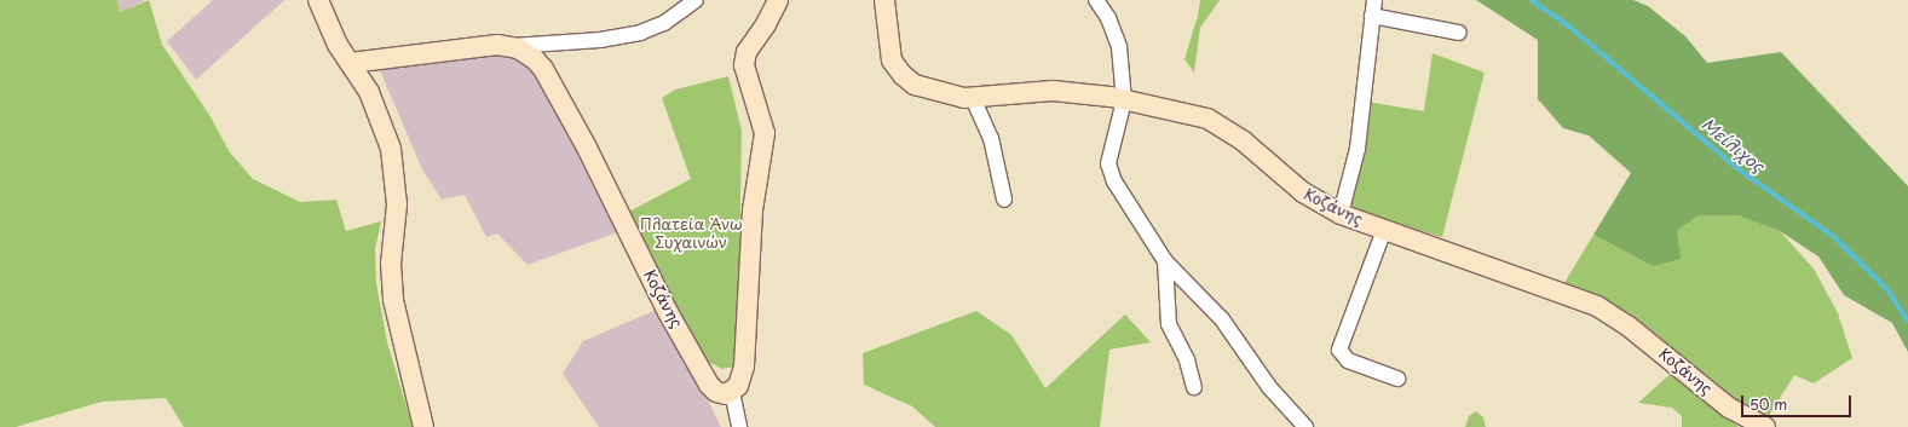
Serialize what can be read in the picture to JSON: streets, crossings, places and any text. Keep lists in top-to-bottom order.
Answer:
{
  "streets": {
    "street": ["Κοζάνης"]
  },
  "water": ["Μείλιχος"],
  "parks": ["Πλατεία Άνω Συχαινών"],
  "scale_bar": "50 m"
}
